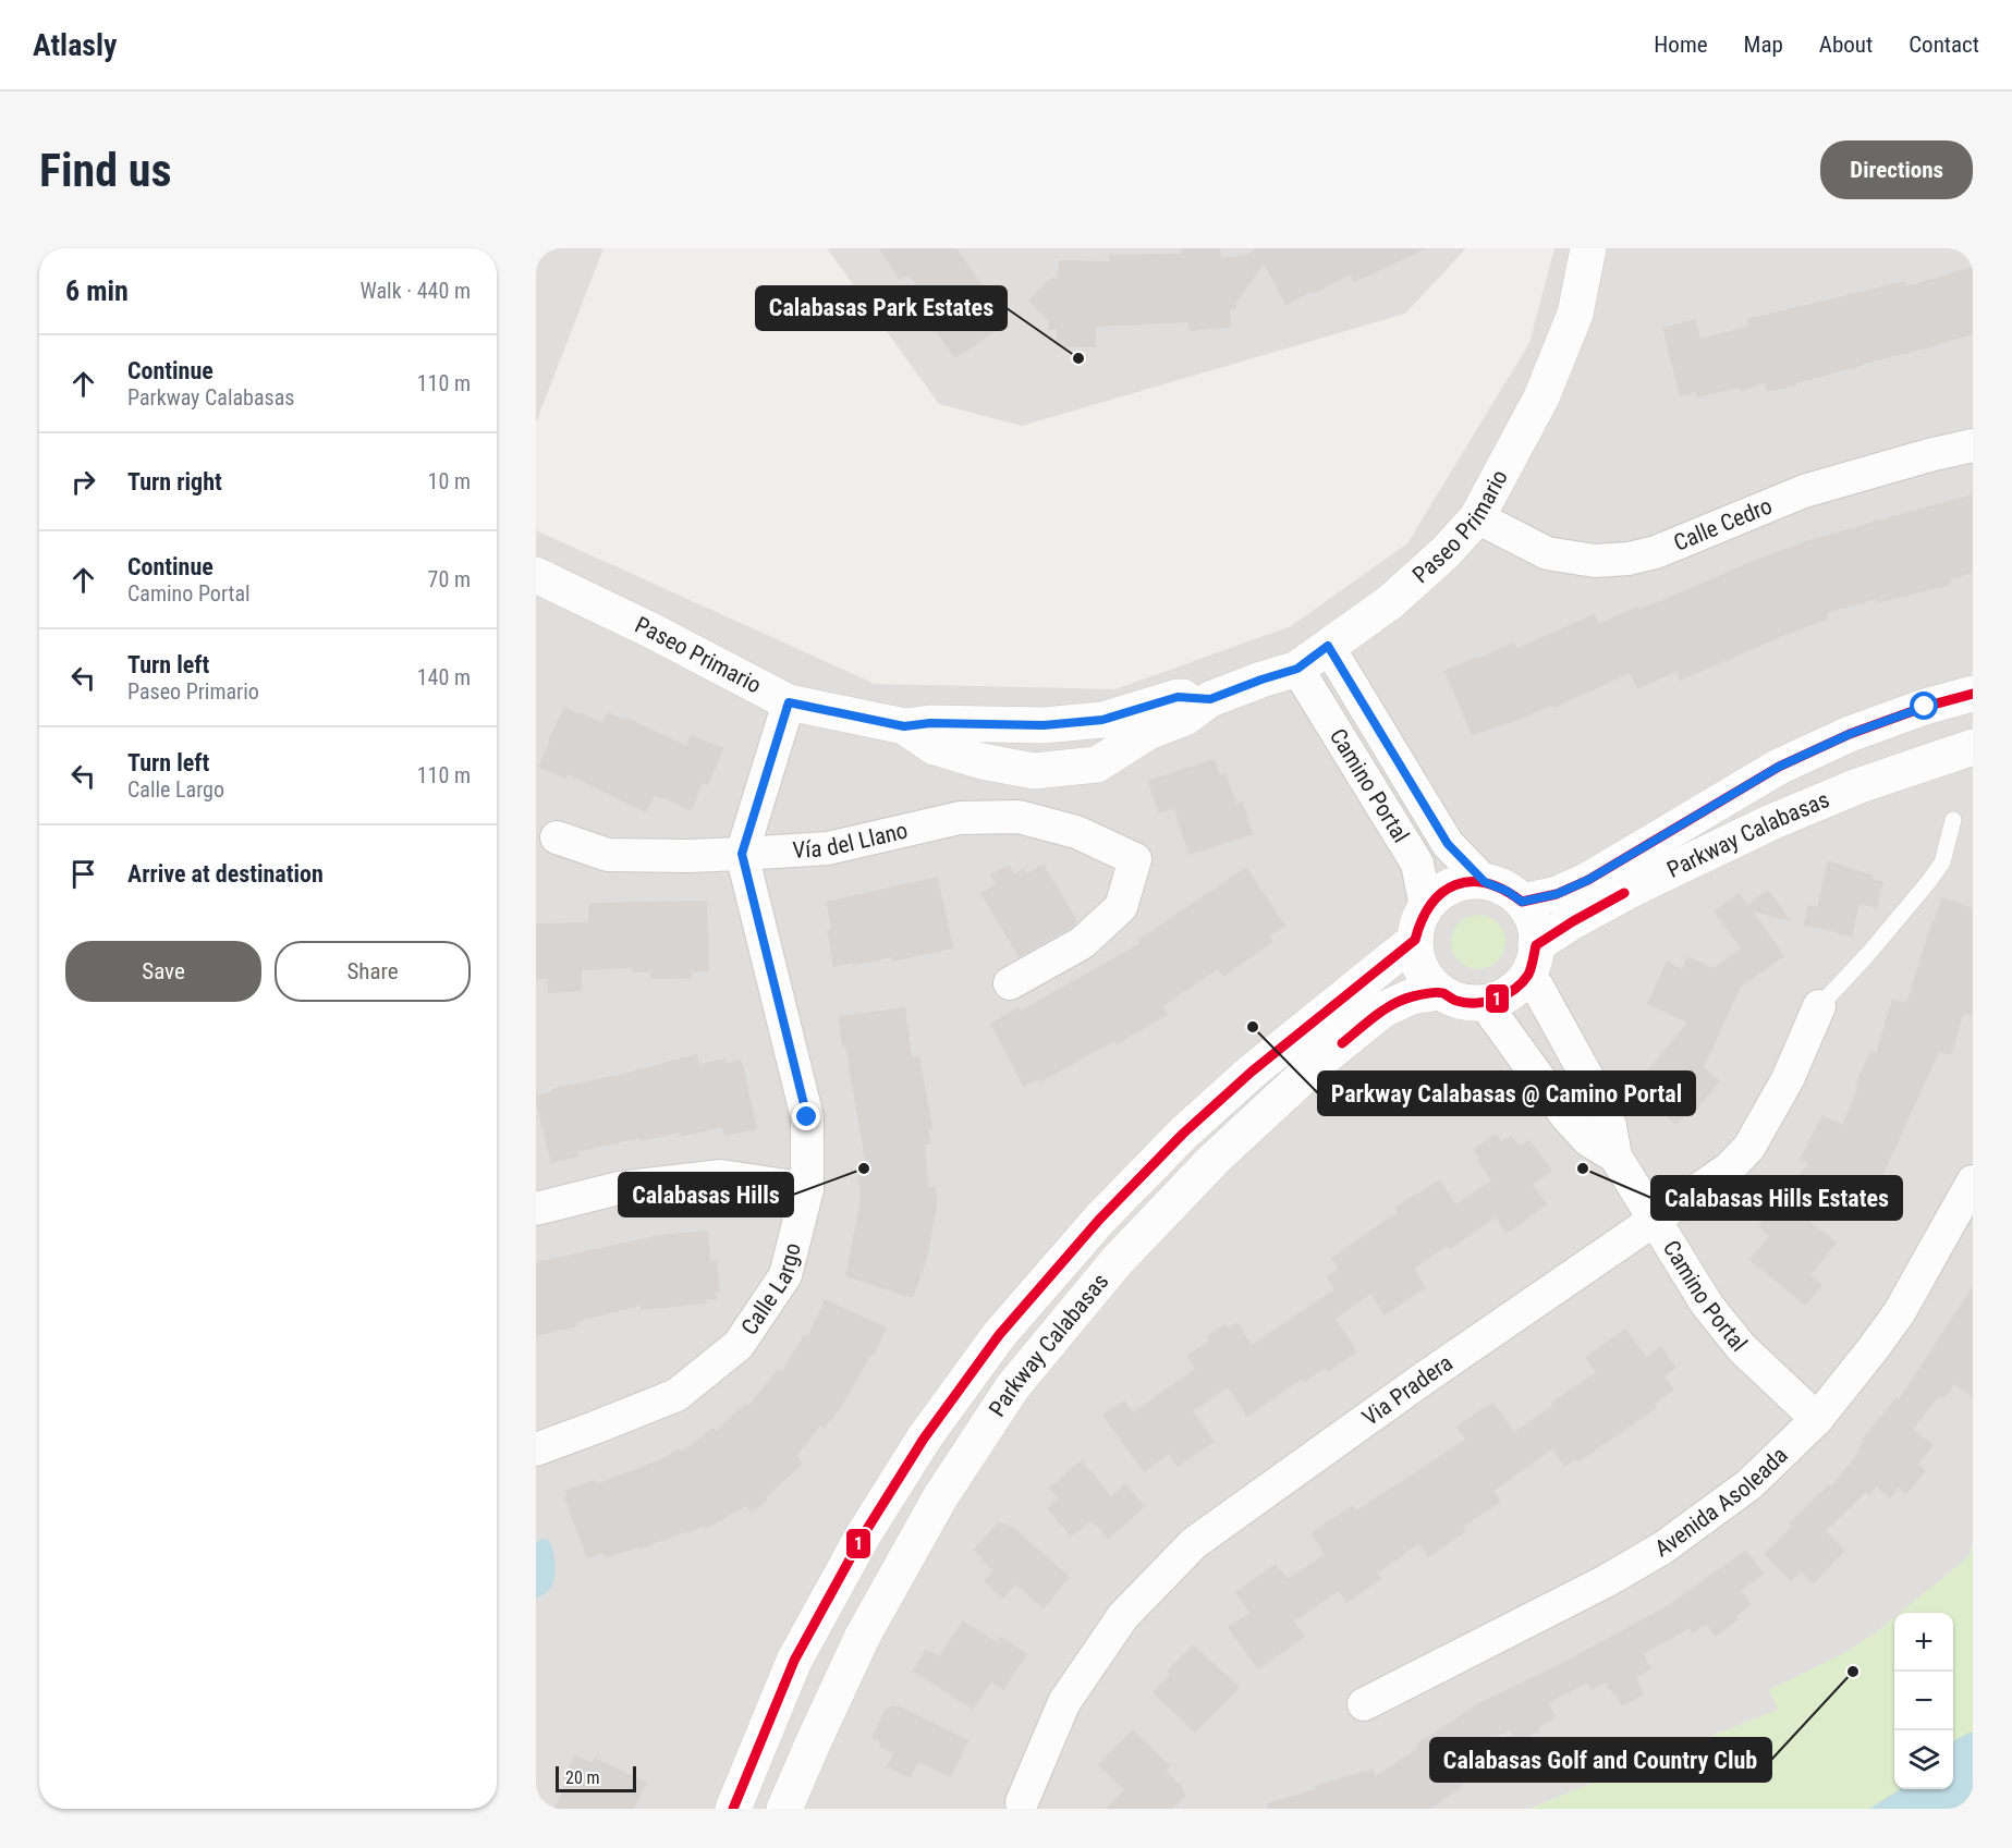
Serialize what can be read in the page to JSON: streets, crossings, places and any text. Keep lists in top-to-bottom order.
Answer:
{
  "streets": {
    "street": [
      "Paseo Primario",
      "Calle Cedro",
      "Camino Portal",
      "Parkway Calabasas",
      "Vía del Llano",
      "Calle Largo",
      "Via Pradera",
      "Avenida Asoleada"
    ]
  },
  "crossings": [
    ["Paseo Primario", "Calle Cedro"],
    ["Paseo Primario", "Camino Portal"],
    ["Camino Portal", "Parkway Calabasas"],
    ["Camino Portal", "Via Pradera"],
    ["Camino Portal", "Avenida Asoleada"],
    ["Vía del Llano", "Calle Largo"]
  ],
  "places": [
    "Calabasas Park Estates",
    "Parkway Calabasas @ Camino Portal",
    "Calabasas Hills",
    "Calabasas Hills Estates",
    "Calabasas Golf and Country Club"
  ],
  "lines": ["transit line 1"],
  "scale_bar": "20 m",
  "page": {
    "header": "Atlasly",
    "nav": [
      "Home",
      "Map",
      "About",
      "Contact"
    ],
    "buttons": [
      "Directions",
      ["Save", "Share"]
    ],
    "title": "Find us",
    "heading": ["6 min", "Walk · 440 m"],
    "list": [
      ["Continue", "Parkway Calabasas", "110 m"],
      ["Turn right", "10 m"],
      ["Continue", "Camino Portal", "70 m"],
      ["Turn left", "Paseo Primario", "140 m"],
      ["Turn left", "Calle Largo", "110 m"],
      "Arrive at destination"
    ],
    "map_buttons": ["+", "−"],
    "scale": "20 m"
  }
}
